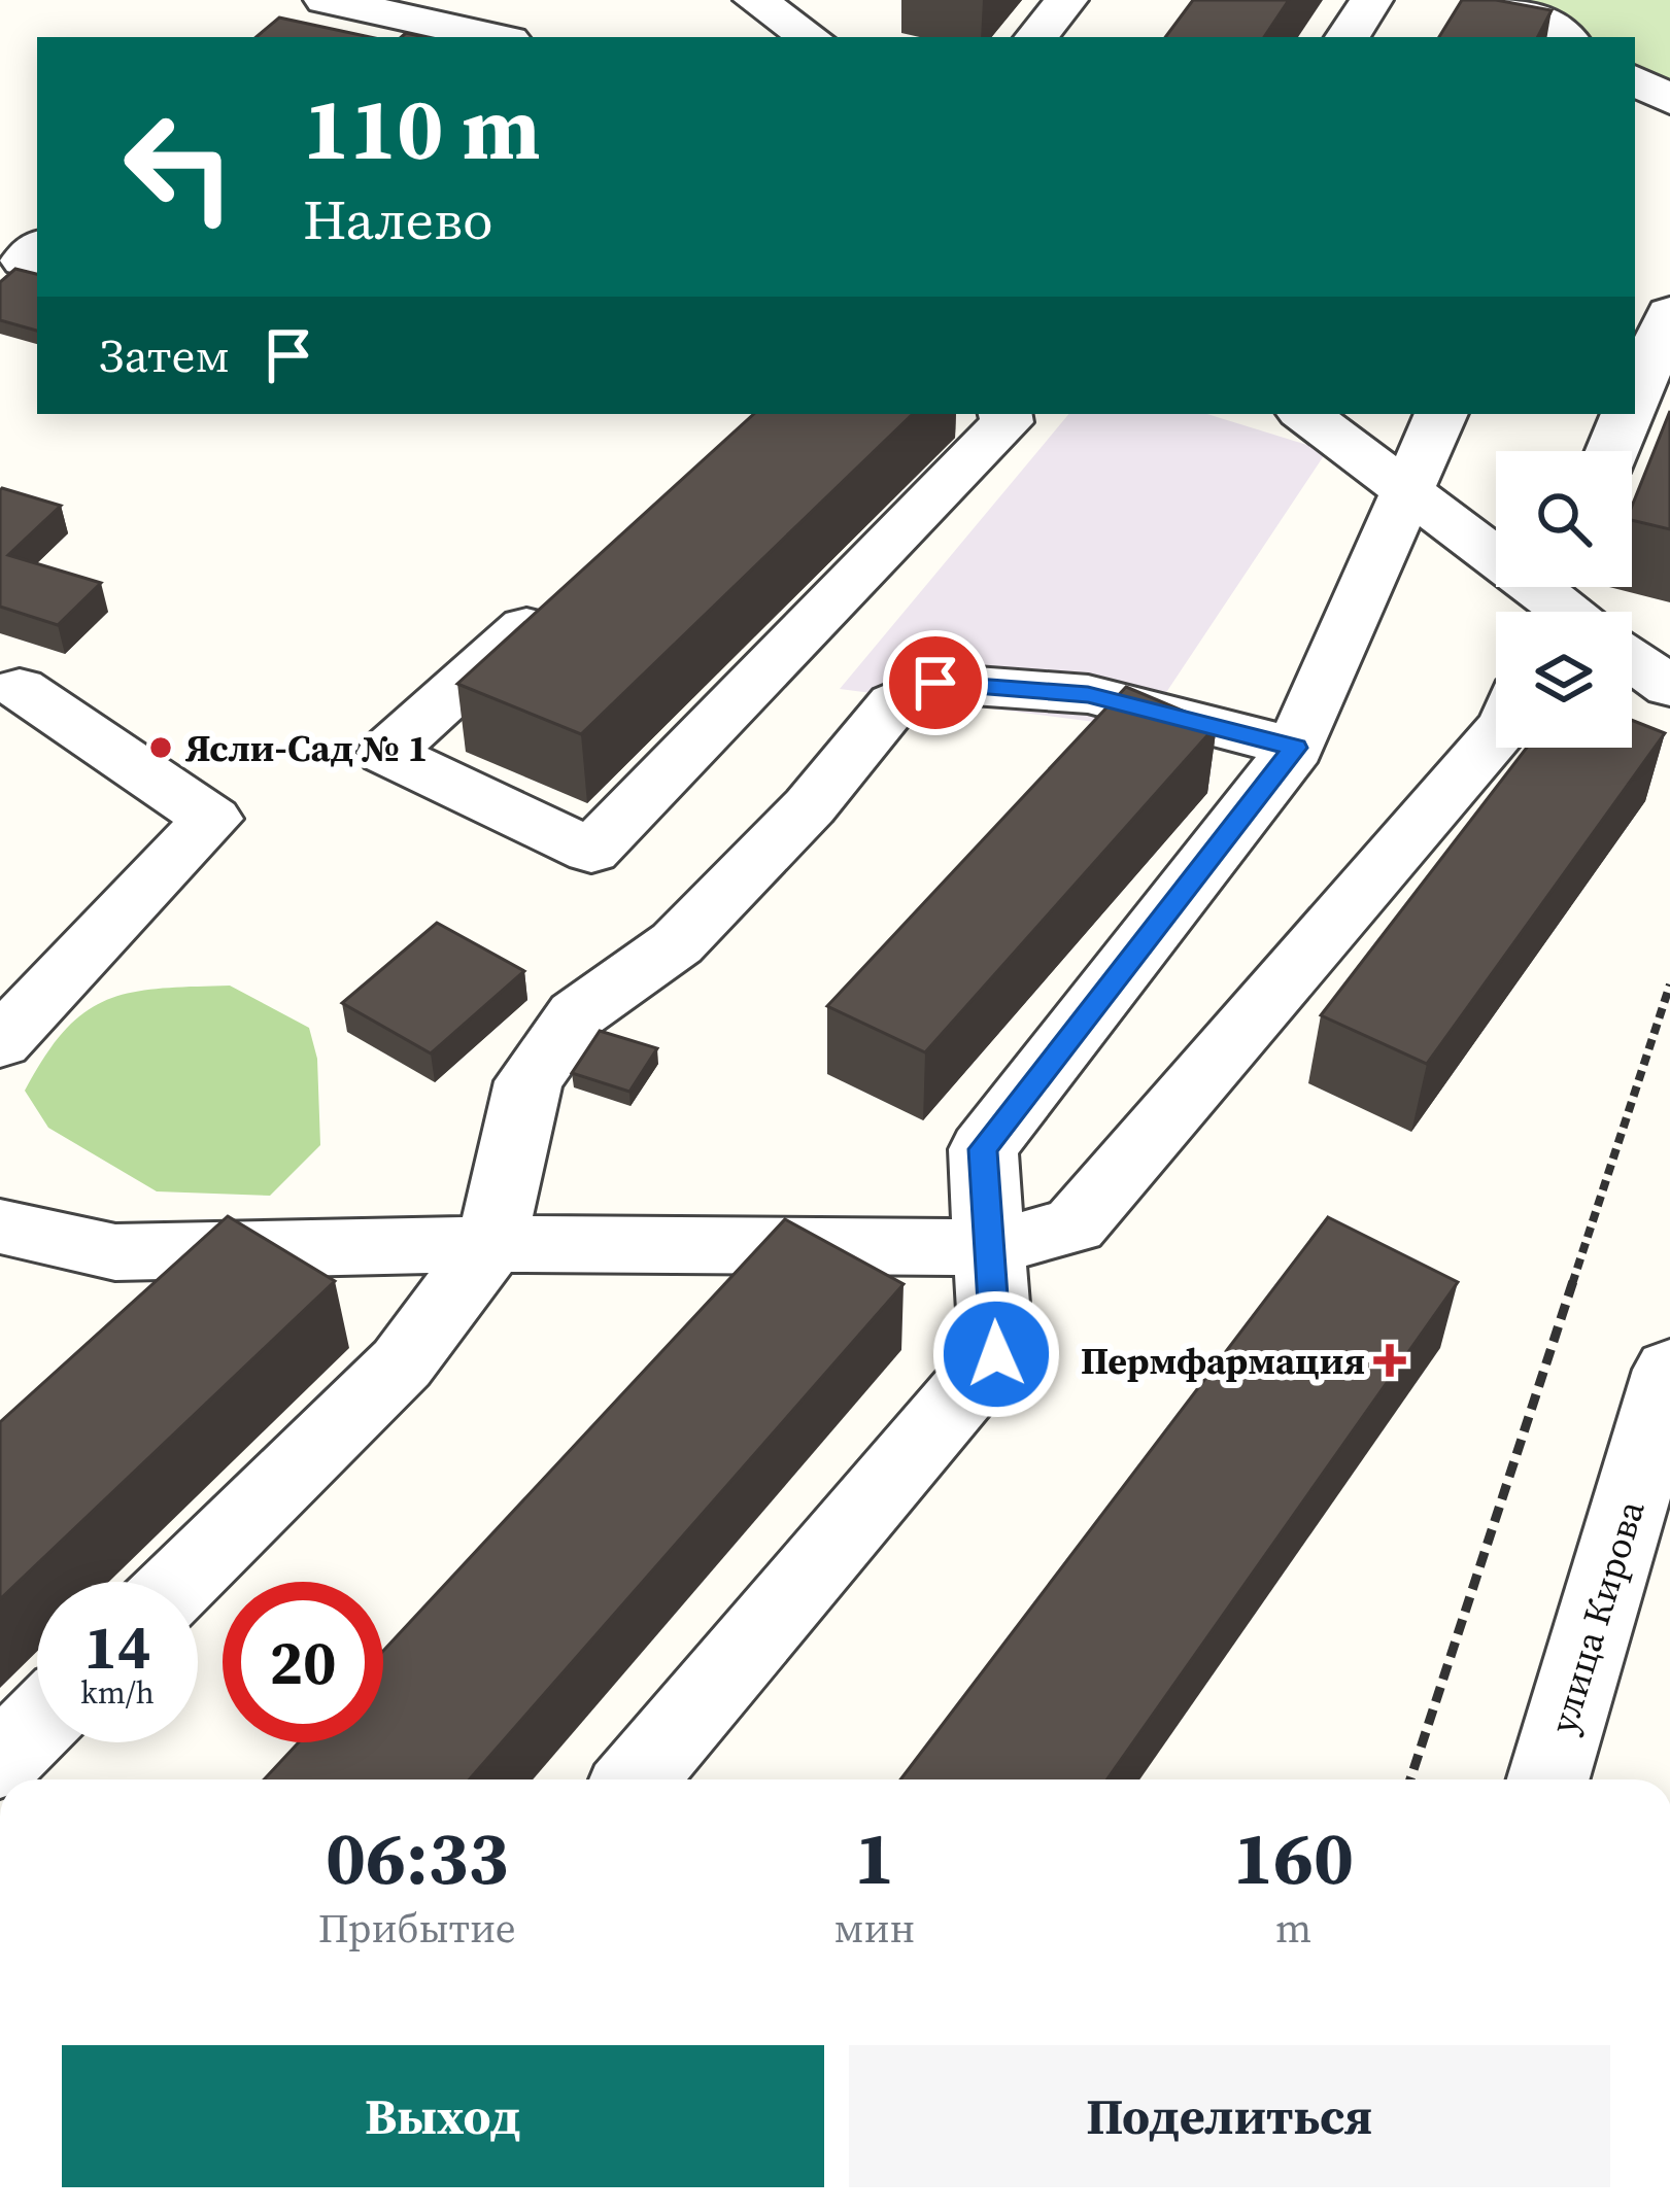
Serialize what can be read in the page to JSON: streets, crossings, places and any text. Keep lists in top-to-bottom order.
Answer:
{
  "streets": {
    "street": ["улица Кирова"]
  },
  "places": {
    "other": ["Ясли-Сад № 1"],
    "health": ["Пермфармация"]
  },
  "page": {
    "turn": ["110 m", "Налево"],
    "then": "Затем",
    "speed": "14 km/h",
    "limit": "20",
    "eta": [
      "06:33",
      "Прибытие",
      "1",
      "мин",
      "160",
      "m"
    ],
    "buttons": ["Выход", "Поделиться"]
  }
}
